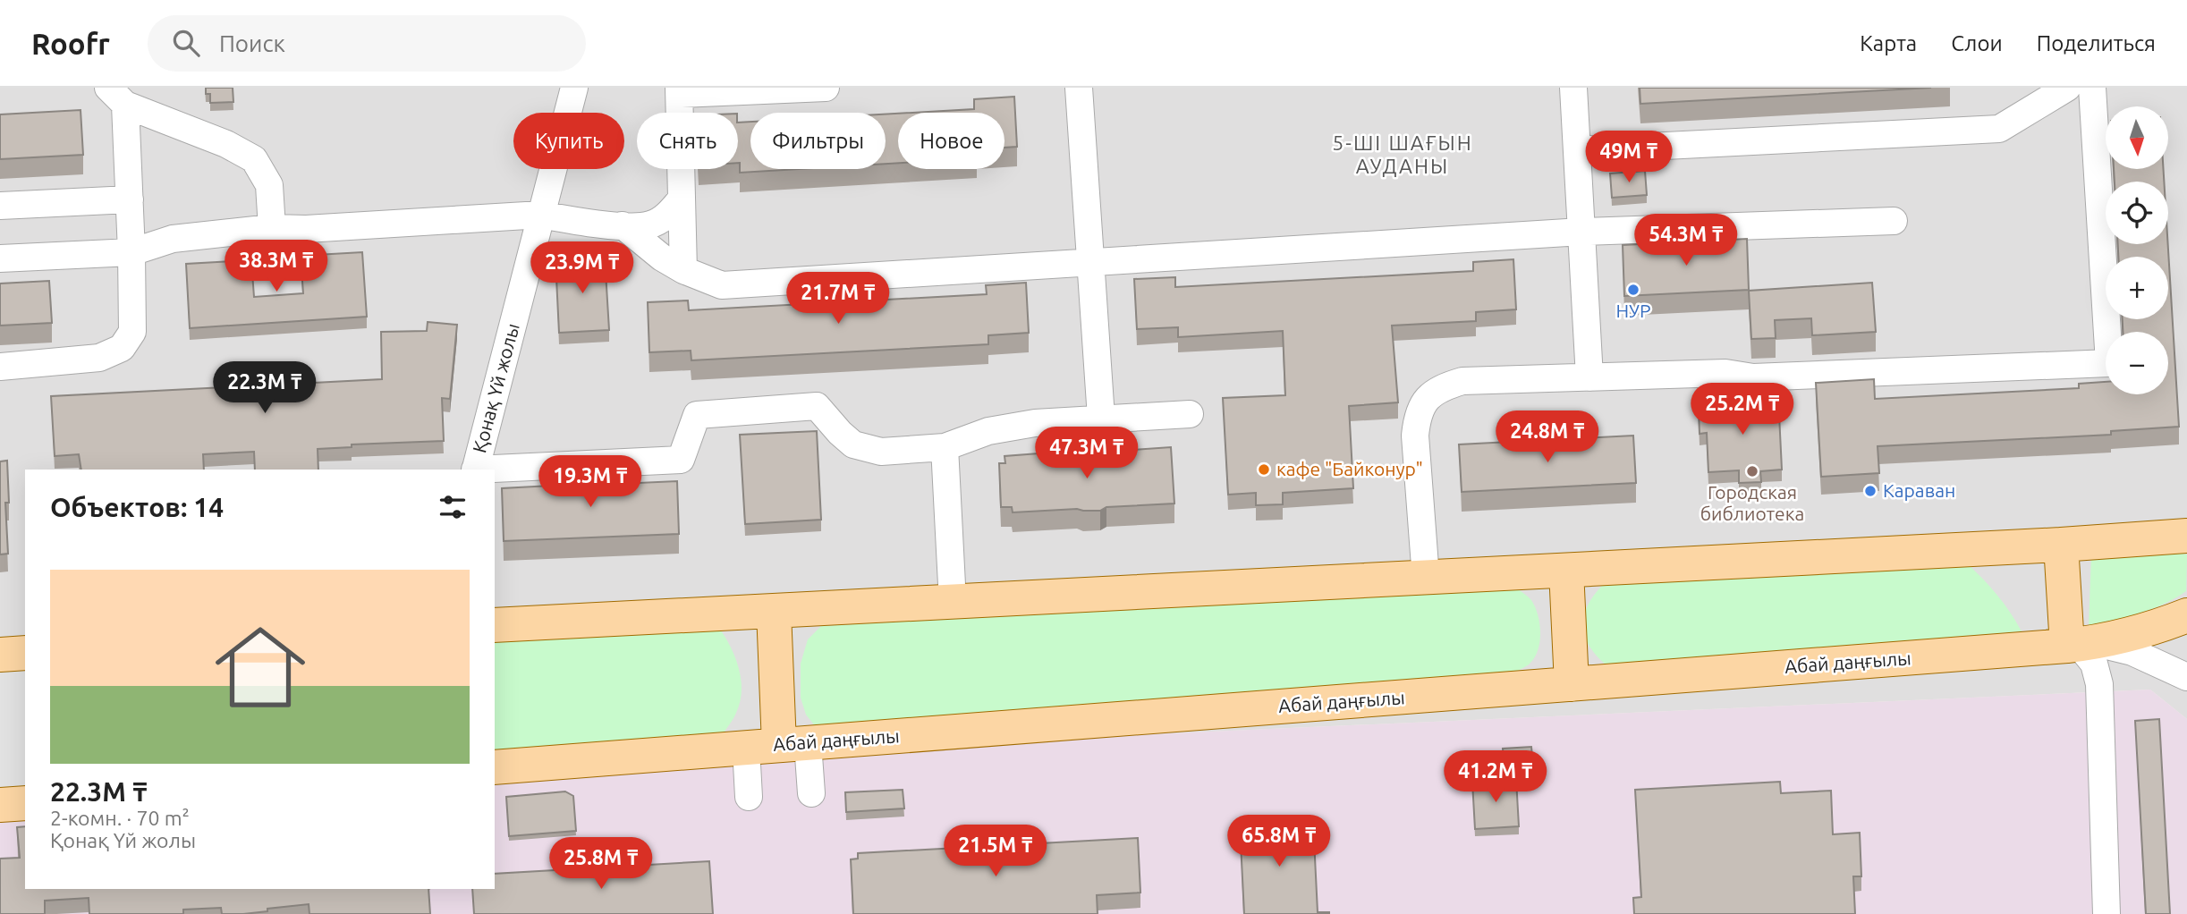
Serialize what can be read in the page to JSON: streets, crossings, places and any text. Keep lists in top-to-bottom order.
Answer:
{
  "streets": {
    "main road": ["Абай даңғылы"],
    "street": ["Қонақ Үй жолы"]
  },
  "districts": ["5-ШІ ШАҒЫН АУДАНЫ"],
  "places": [
    "НУР",
    "кафе \"Байконур\"",
    "Городская библиотека",
    "Караван"
  ],
  "north": "bottom",
  "page": {
    "header": "Roofr",
    "search": "Поиск",
    "nav": ["Карта", "Слои", "Поделиться"],
    "map_buttons": ["+", "−"],
    "chip": [
      "Купить",
      "Снять",
      "Фильтры",
      "Новое"
    ],
    "price": [
      "49M ₸",
      "54.3M ₸",
      "38.3M ₸",
      "23.9M ₸",
      "21.7M ₸",
      "22.3M ₸",
      "25.2M ₸",
      "24.8M ₸",
      "47.3M ₸",
      "19.3M ₸",
      "41.2M ₸",
      "65.8M ₸",
      "21.5M ₸",
      "25.8M ₸"
    ],
    "heading": "Объектов: 14",
    "list": [
      {
        "name": "22.3M ₸",
        "note": "2-комн. · 70 m² · Қонақ Үй жолы"
      }
    ]
  }
}
